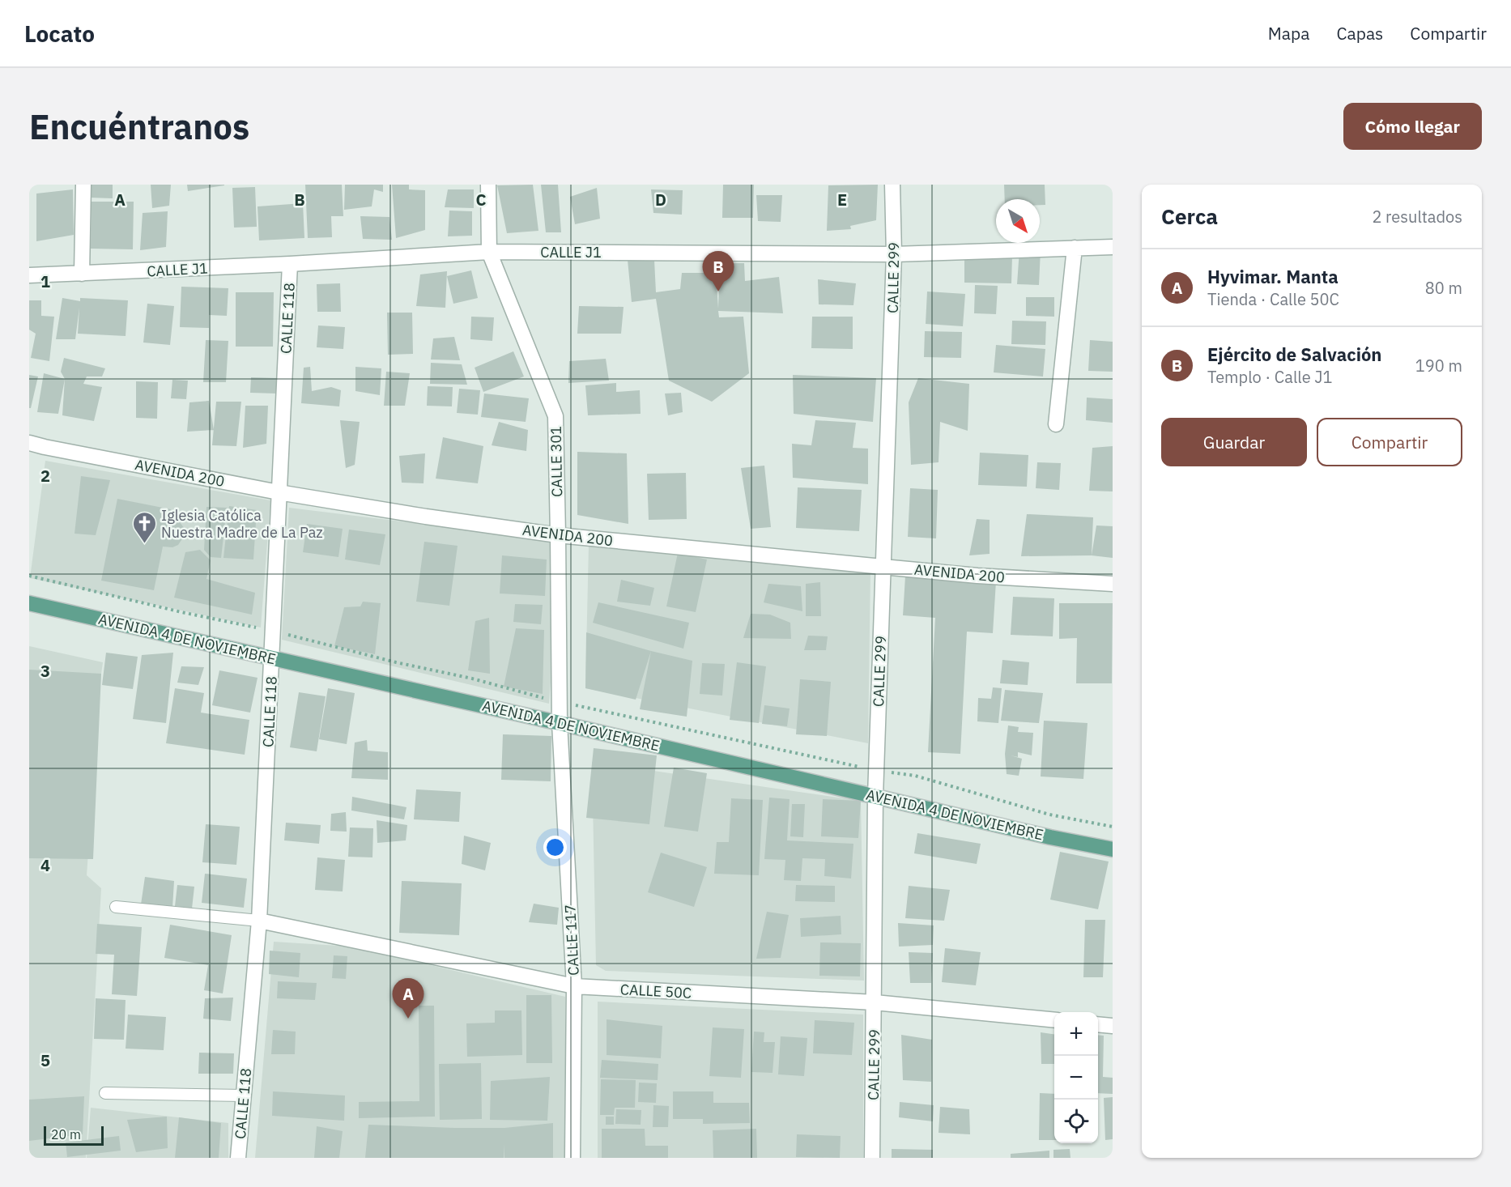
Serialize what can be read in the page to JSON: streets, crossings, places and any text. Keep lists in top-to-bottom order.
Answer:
{
  "streets": {
    "main road": ["AVENIDA 4 DE NOVIEMBRE"],
    "street": [
      "CALLE J1",
      "CALLE 299",
      "CALLE 118",
      "CALLE 301",
      "AVENIDA 200",
      "CALLE 117",
      "CALLE 50C"
    ]
  },
  "crossings": [
    ["CALLE J1", "CALLE 299"],
    ["CALLE J1", "CALLE 118"],
    ["CALLE J1", "CALLE 301"],
    ["CALLE 299", "AVENIDA 200"],
    ["CALLE 299", "AVENIDA 4 DE NOVIEMBRE"],
    ["CALLE 299", "CALLE 50C"],
    ["CALLE 118", "AVENIDA 200"],
    ["CALLE 118", "AVENIDA 4 DE NOVIEMBRE"],
    ["CALLE 118", "CALLE 50C"],
    ["CALLE 301", "AVENIDA 200"],
    ["CALLE 301", "AVENIDA 4 DE NOVIEMBRE"],
    ["CALLE 301", "CALLE 117"],
    ["AVENIDA 4 DE NOVIEMBRE", "CALLE 117"],
    ["CALLE 117", "CALLE 50C"]
  ],
  "places": {
    "church": ["Iglesia Católica Nuestra Madre de La Paz"]
  },
  "scale_bar": "20 m",
  "north": "bottom right",
  "page": {
    "header": "Locato",
    "nav": ["Mapa", "Capas", "Compartir"],
    "buttons": [
      "Cómo llegar",
      ["Guardar", "Compartir"]
    ],
    "title": "Encuéntranos",
    "heading": ["Cerca", "2 resultados"],
    "list": [
      {
        "mark": "A",
        "name": "Hyvimar. Manta",
        "note": "Tienda · Calle 50C",
        "value": "80 m"
      },
      {
        "mark": "B",
        "name": "Ejército de Salvación",
        "note": "Templo · Calle J1",
        "value": "190 m"
      }
    ],
    "pins": ["B", "A"],
    "map_buttons": ["+", "−"],
    "scale": "20 m"
  },
  "grid": {
    "columns": [
      "A",
      "B",
      "C",
      "D",
      "E"
    ],
    "rows": [
      "1",
      "2",
      "3",
      "4",
      "5"
    ]
  }
}
